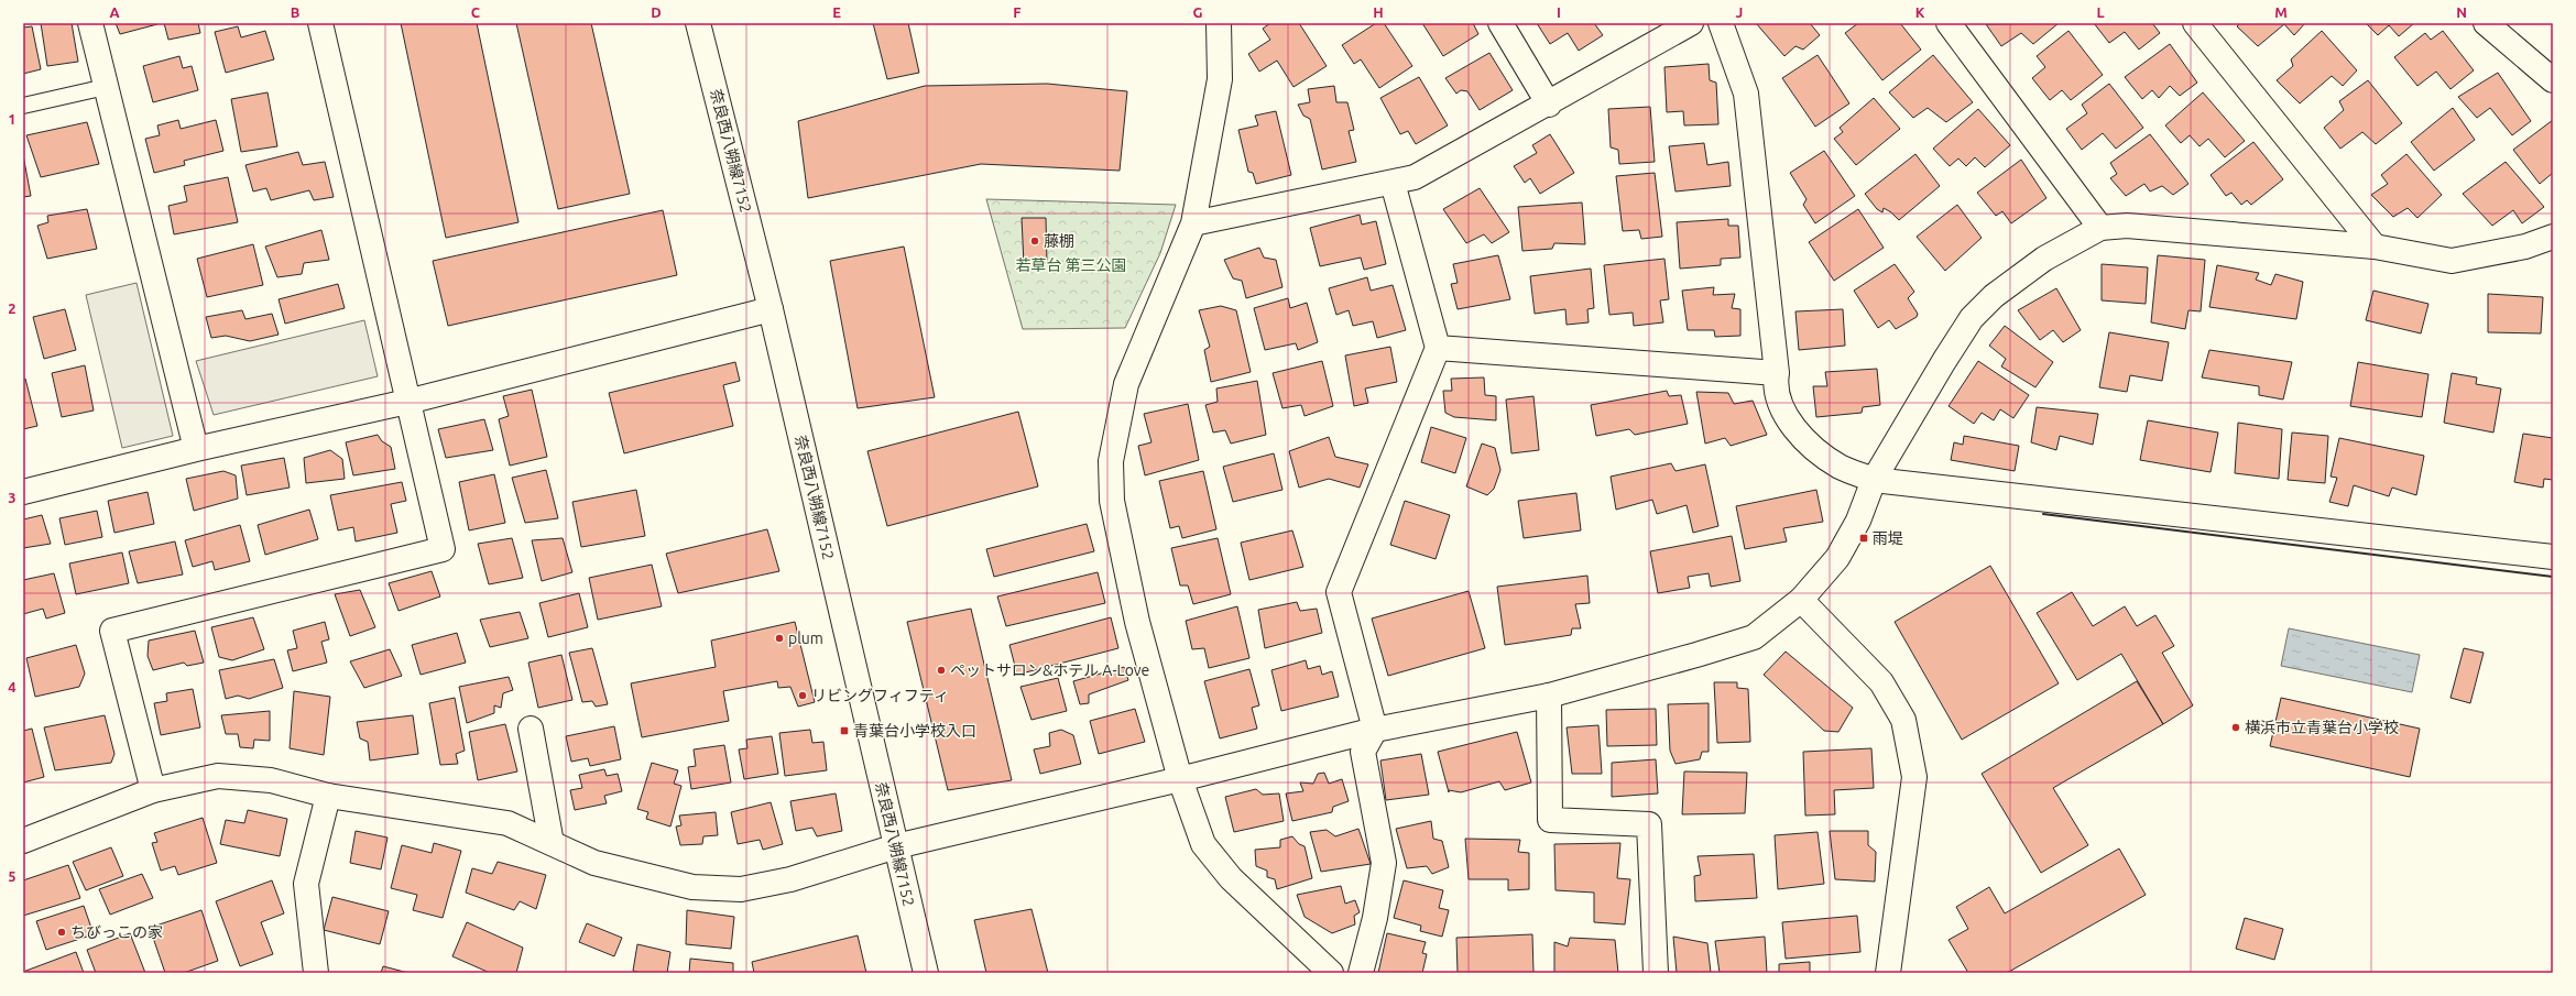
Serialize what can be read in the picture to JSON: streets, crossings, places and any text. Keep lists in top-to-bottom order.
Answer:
{
  "streets": {
    "street": ["奈良西八朔線7152"]
  },
  "parks": ["若草台 第三公園"],
  "places": {
    "other": [
      "藤棚",
      "plum",
      "ペットサロン&ホテル A-Love",
      "リビングフィフティ",
      "横浜市立青葉台小学校",
      "ちびっこの家"
    ],
    "transit": ["雨堤", "青葉台小学校入口"]
  },
  "grid": {
    "columns": [
      "A",
      "B",
      "C",
      "D",
      "E",
      "F",
      "G",
      "H",
      "I",
      "J",
      "K",
      "L",
      "M",
      "N"
    ],
    "rows": [
      "1",
      "2",
      "3",
      "4",
      "5"
    ]
  }
}
